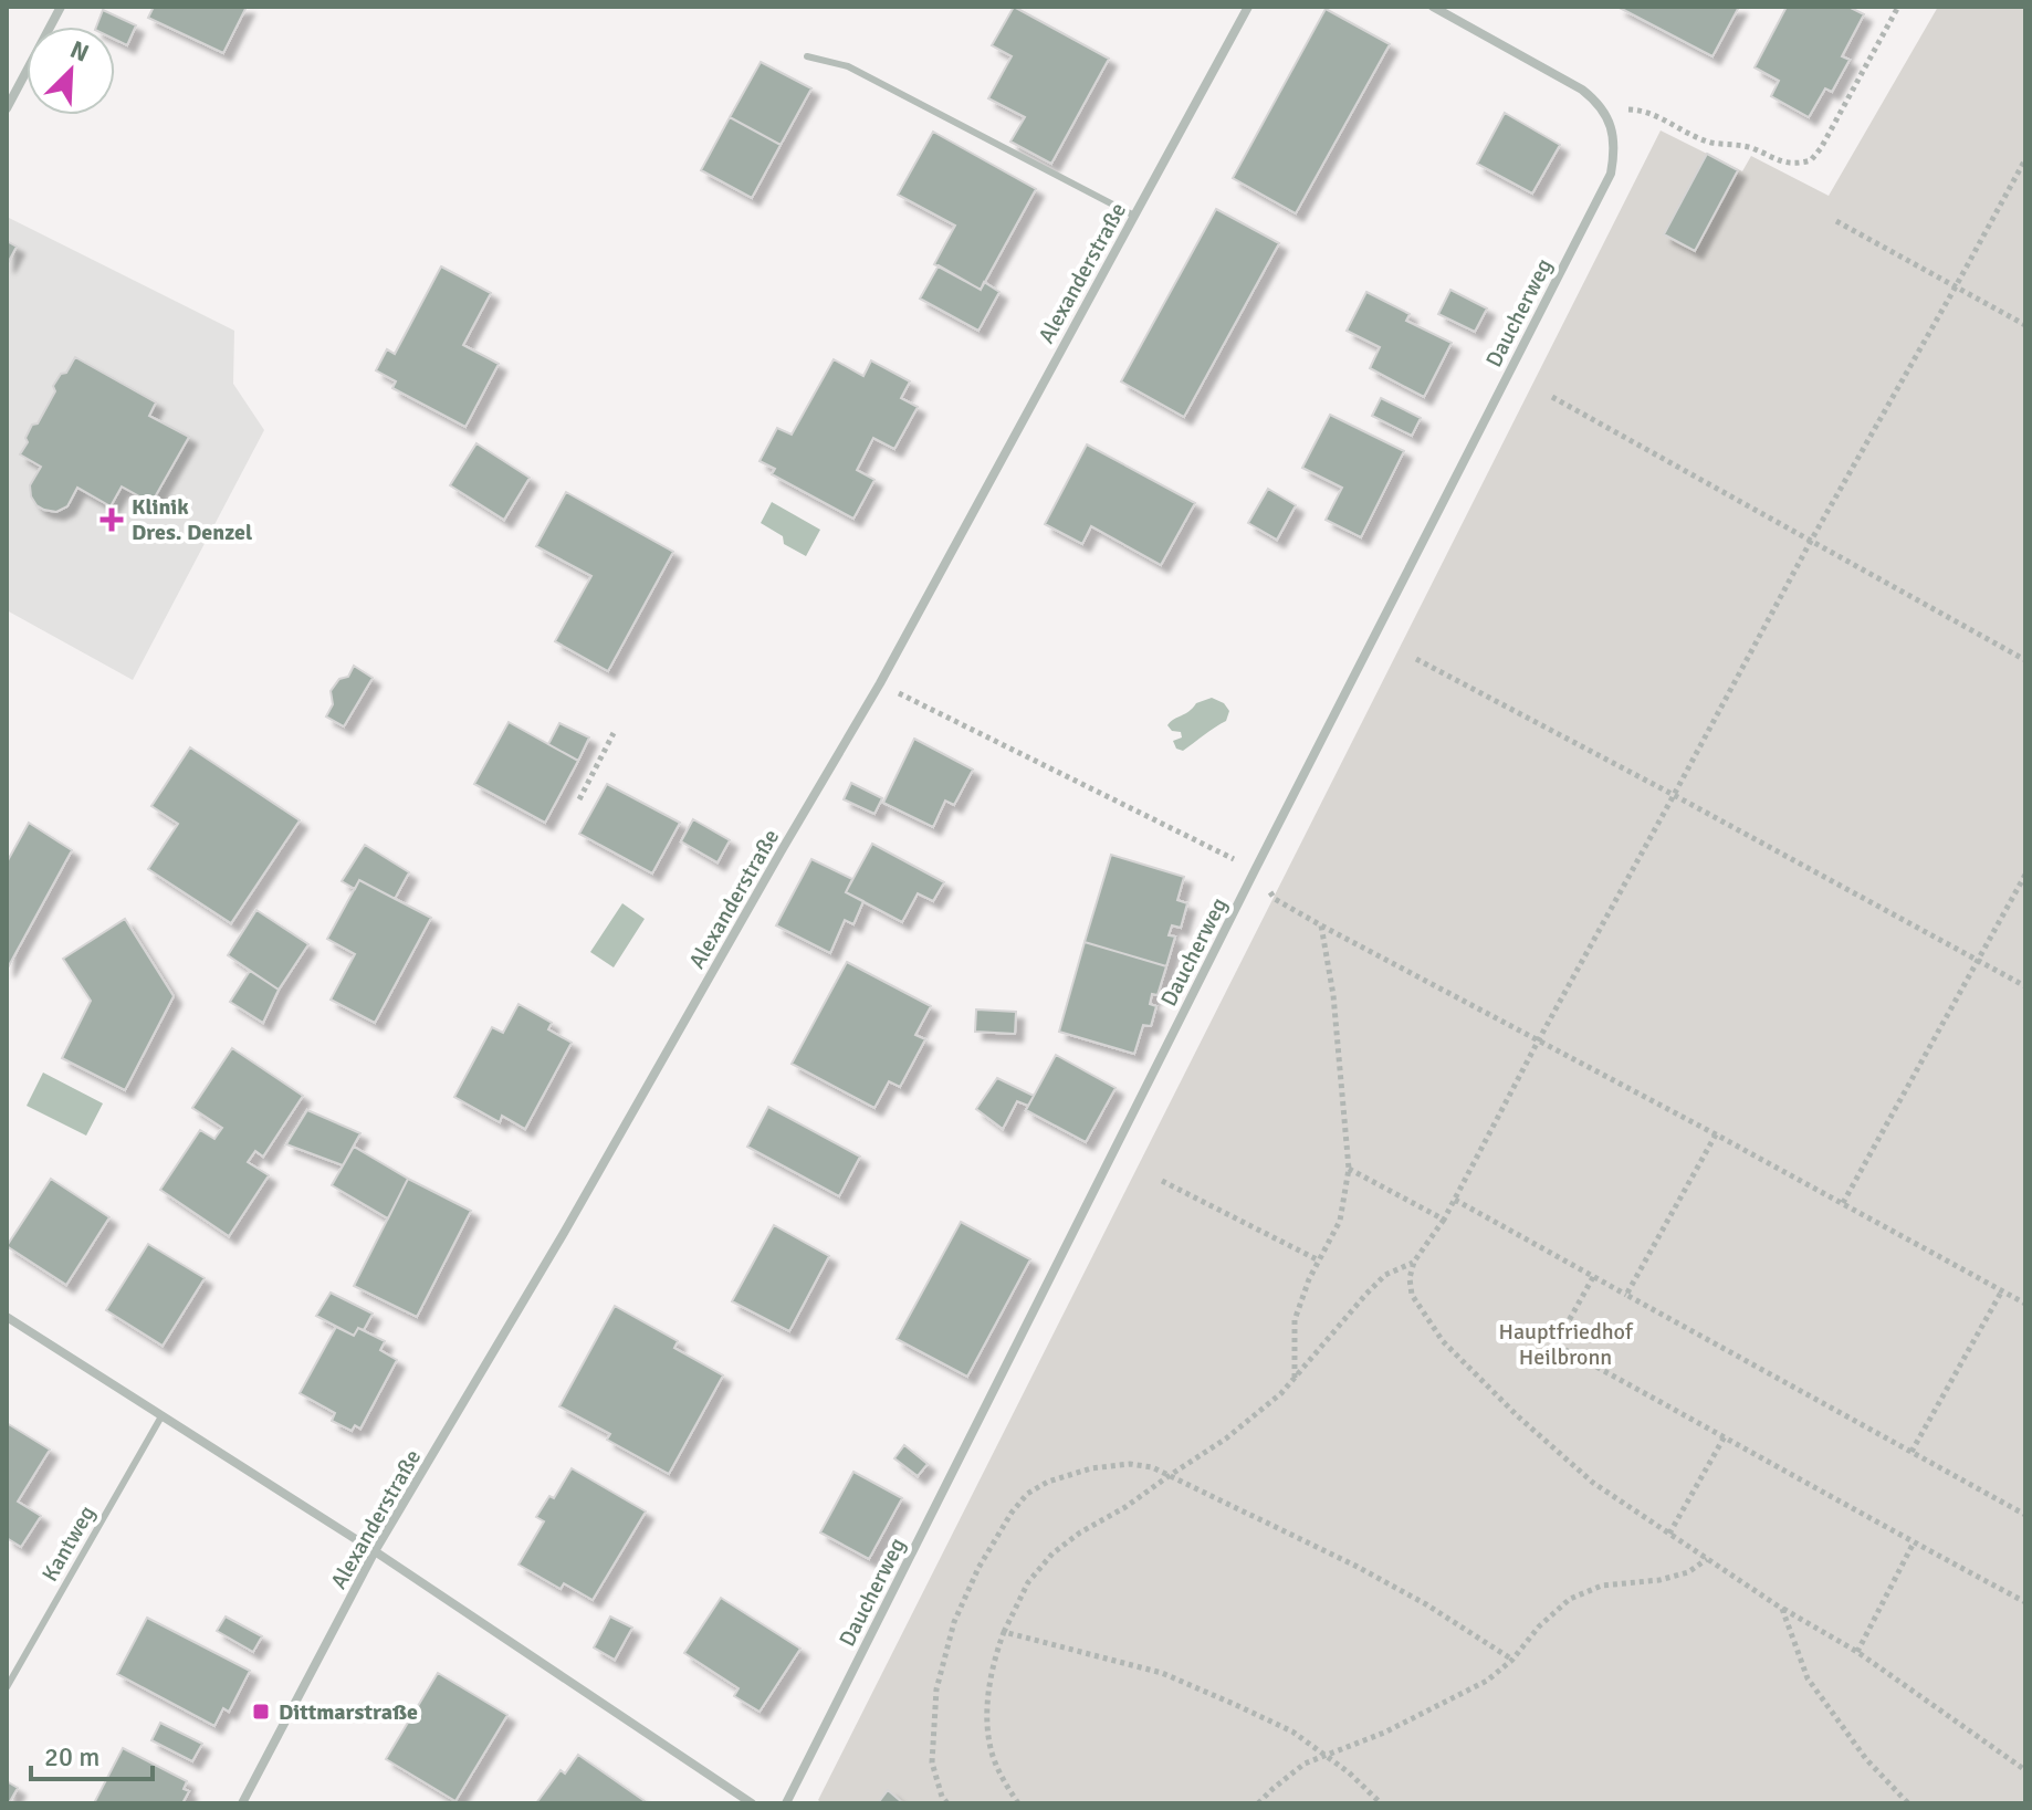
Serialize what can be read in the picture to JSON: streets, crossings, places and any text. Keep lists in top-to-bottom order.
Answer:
{
  "streets": {
    "street": ["Alexanderstraße", "Daucherweg"],
    "lane": ["Kantweg"]
  },
  "parks": ["Hauptfriedhof Heilbronn"],
  "places": {
    "health": ["Klinik Dres. Denzel"],
    "transit": ["Dittmarstraße"]
  },
  "scale_bar": "20 m",
  "north": "top right"
}
